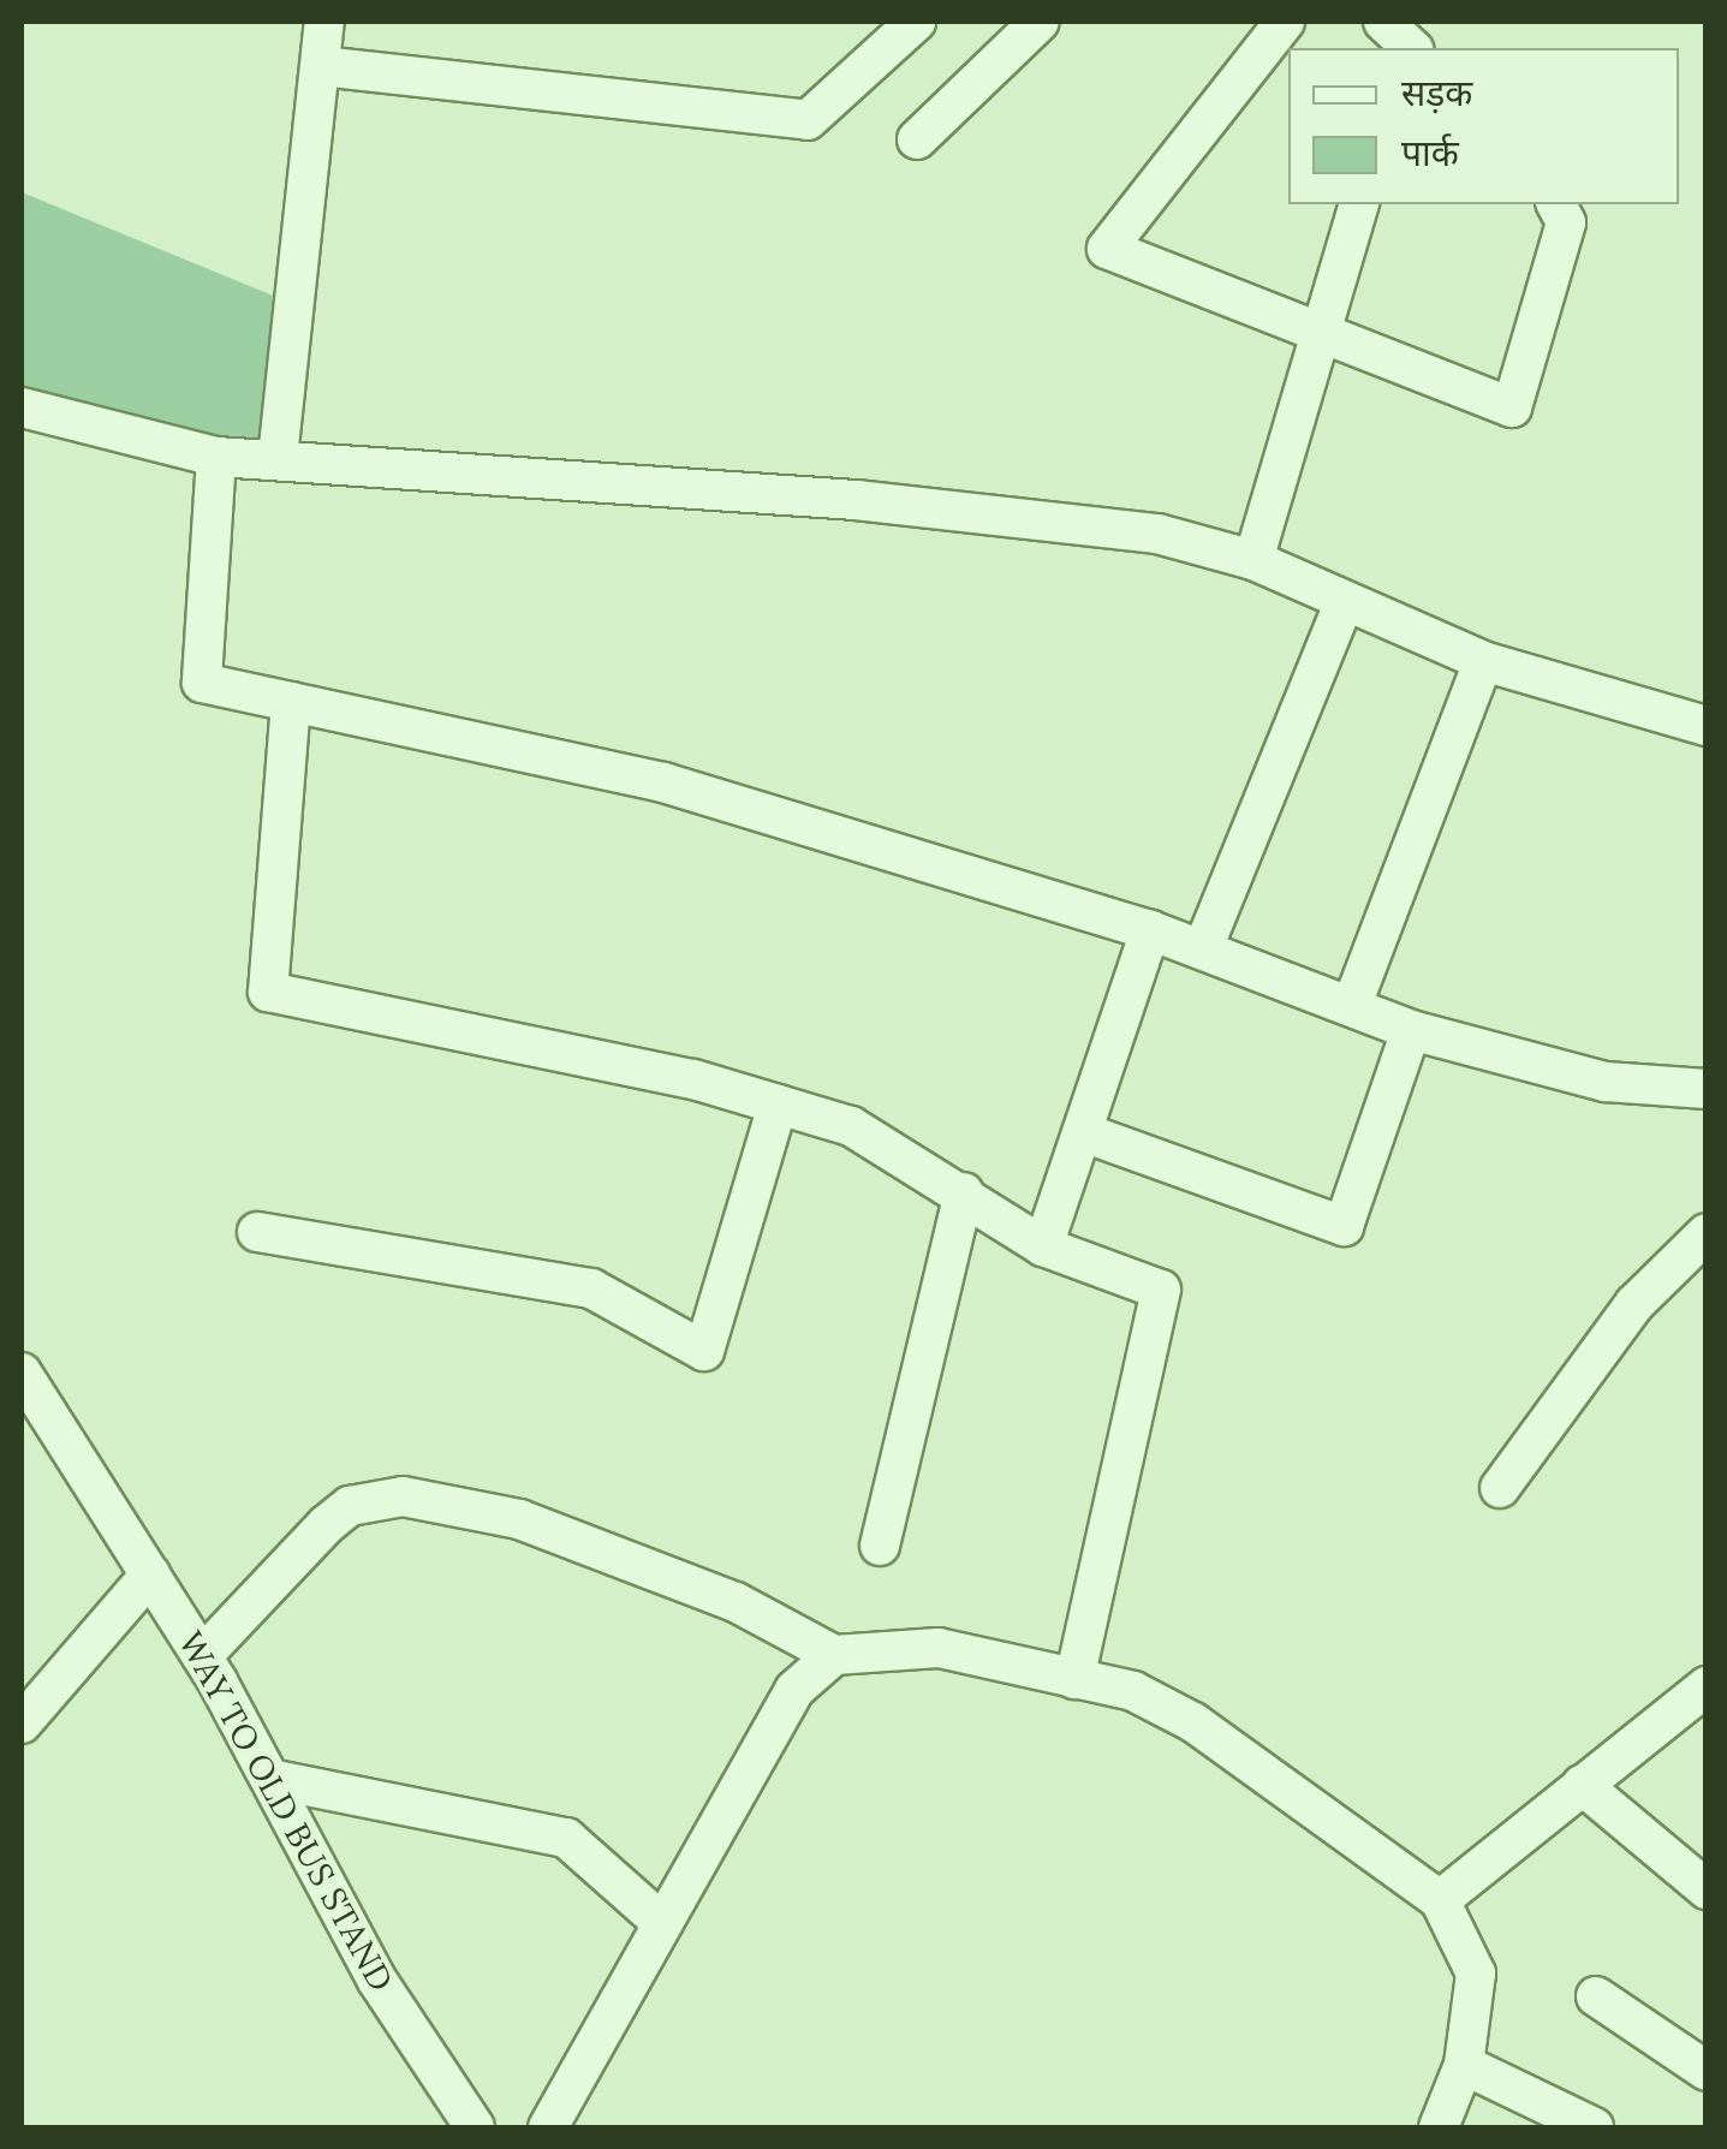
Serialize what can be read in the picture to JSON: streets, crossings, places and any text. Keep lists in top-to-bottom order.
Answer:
{
  "streets": {
    "street": ["WAY TO OLD BUS STAND"]
  },
  "legend": ["सड़क", "पार्क"]
}
